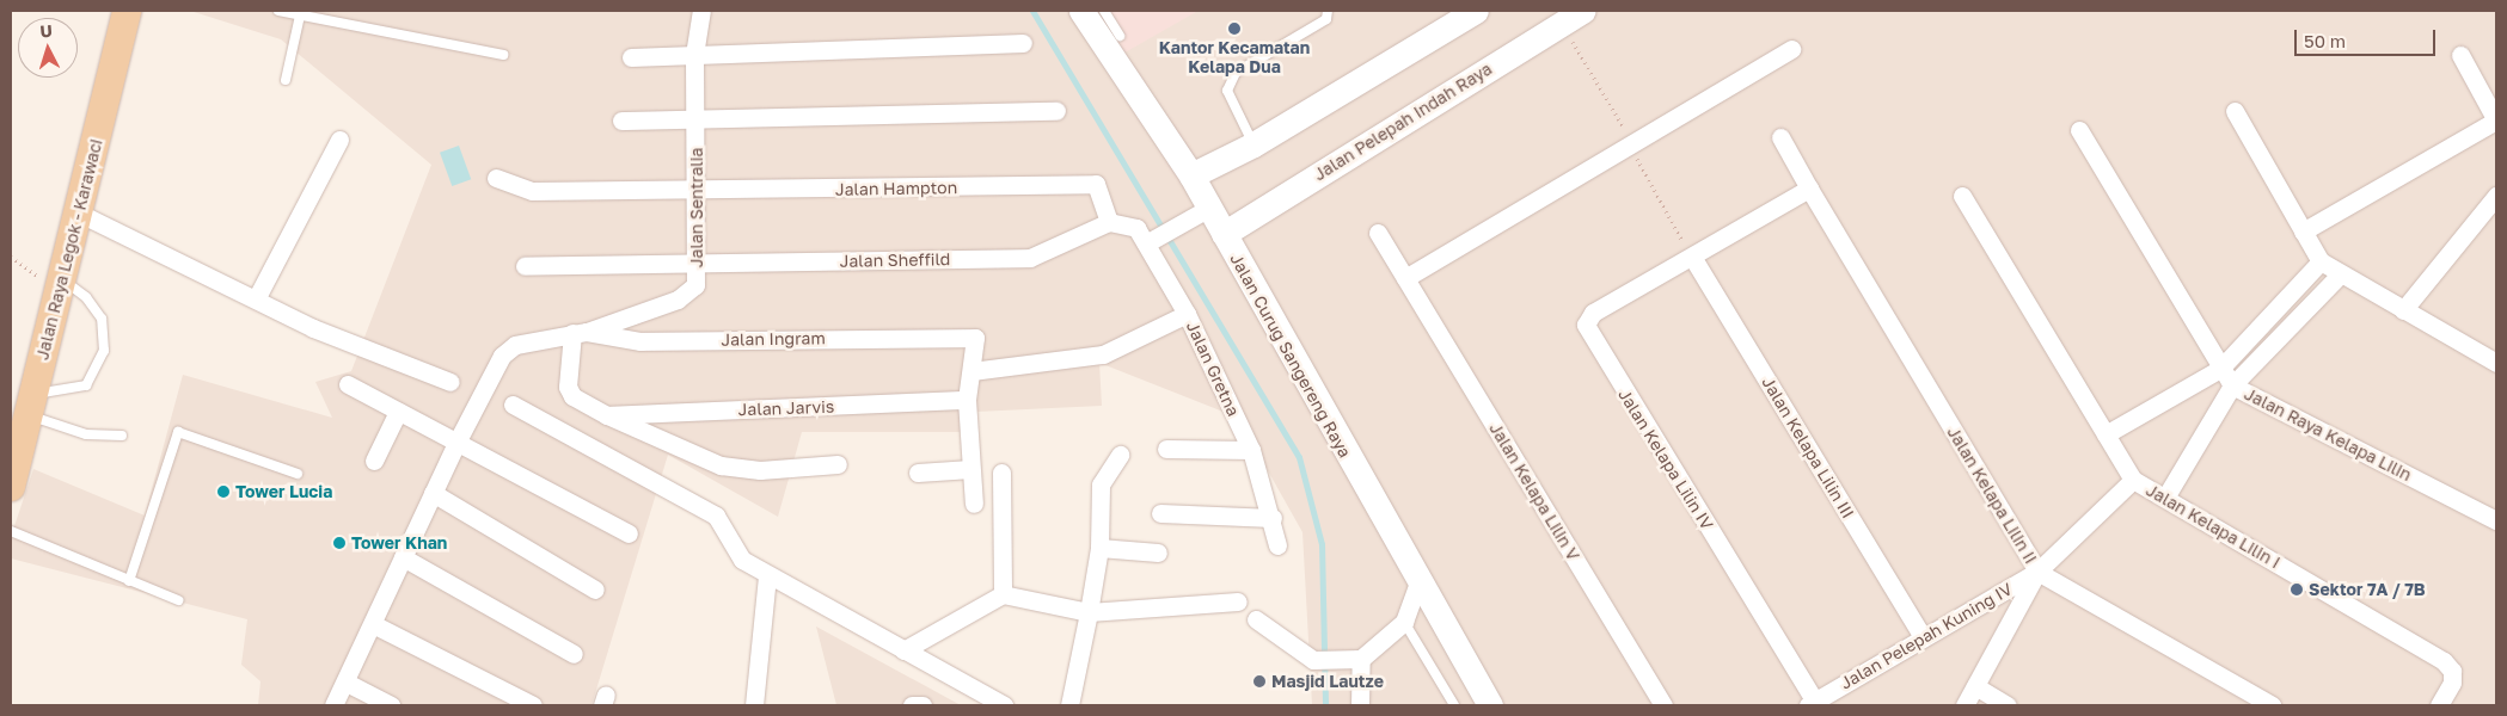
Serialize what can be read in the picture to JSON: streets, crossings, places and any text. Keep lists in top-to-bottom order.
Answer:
{
  "streets": {
    "main road": ["Jalan Pelepah Indah Raya", "Jalan Raya Legok - Karawaci", "Jalan Curug Sangereng Raya"],
    "street": [
      "Jalan Hampton",
      "Jalan Sentralia",
      "Jalan Sheffild",
      "Jalan Ingram",
      "Jalan Gretna",
      "Jalan Jarvis",
      "Jalan Raya Kelapa Lilin",
      "Jalan Kelapa Lilin III",
      "Jalan Kelapa Lilin IV",
      "Jalan Kelapa Lilin V",
      "Jalan Kelapa Lilin II",
      "Jalan Kelapa Lilin I",
      "Jalan Pelepah Kuning IV"
    ]
  },
  "crossings": [
    ["Jalan Pelepah Indah Raya", "Jalan Curug Sangereng Raya"],
    ["Jalan Hampton", "Jalan Sentralia"],
    ["Jalan Hampton", "Jalan Sheffild"],
    ["Jalan Hampton", "Jalan Gretna"],
    ["Jalan Sentralia", "Jalan Sheffild"],
    ["Jalan Sentralia", "Jalan Ingram"],
    ["Jalan Sheffild", "Jalan Gretna"],
    ["Jalan Kelapa Lilin III", "Jalan Kelapa Lilin IV"],
    ["Jalan Kelapa Lilin III", "Jalan Pelepah Kuning IV"],
    ["Jalan Kelapa Lilin IV", "Jalan Pelepah Kuning IV"],
    ["Jalan Kelapa Lilin II", "Jalan Pelepah Kuning IV"]
  ],
  "places": [
    "Kantor Kecamatan Kelapa Dua",
    "Tower Lucia",
    "Tower Khan",
    "Sektor 7A / 7B",
    "Masjid Lautze"
  ],
  "scale_bar": "50 m",
  "north": "top"
}
